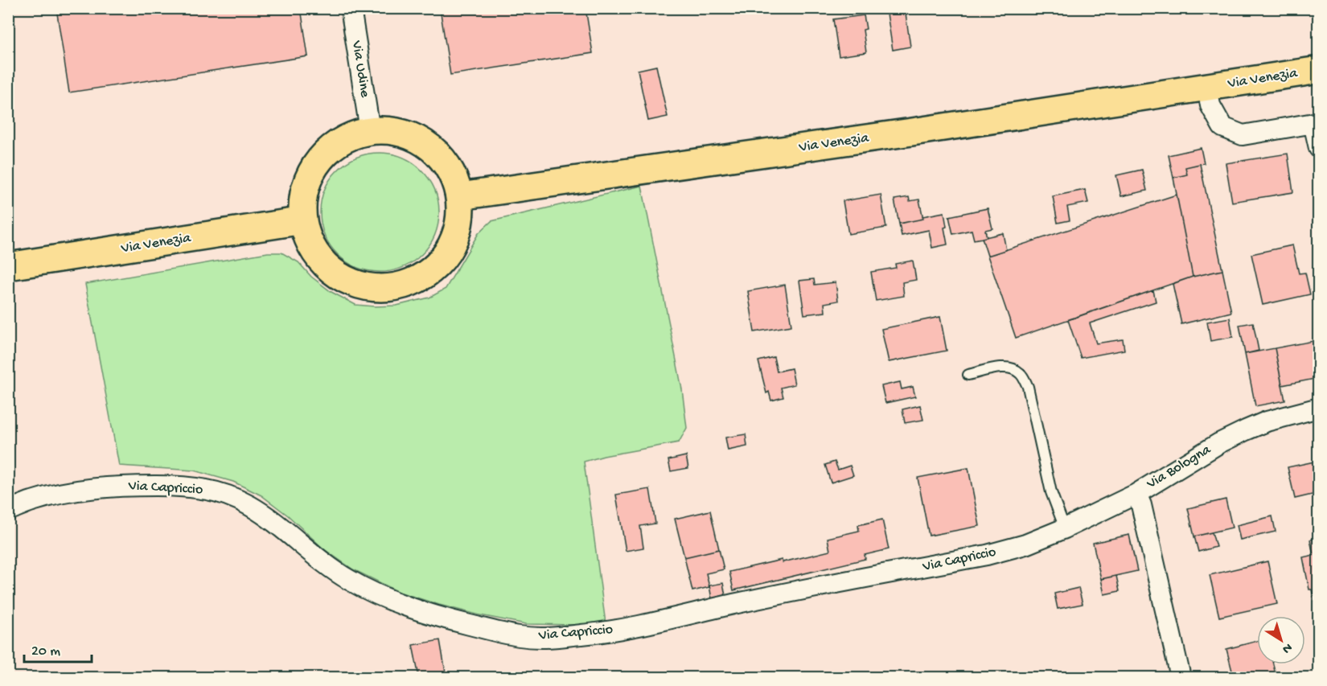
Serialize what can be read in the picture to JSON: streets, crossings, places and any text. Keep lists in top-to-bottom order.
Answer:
{
  "streets": {
    "main road": ["Via Venezia"],
    "street": ["Via Udine", "Via Bologna", "Via Capriccio"]
  },
  "crossings": [
    ["Via Udine", "Via Venezia"],
    ["Via Bologna", "Via Capriccio"]
  ],
  "scale_bar": "20 m",
  "north": "bottom right"
}
